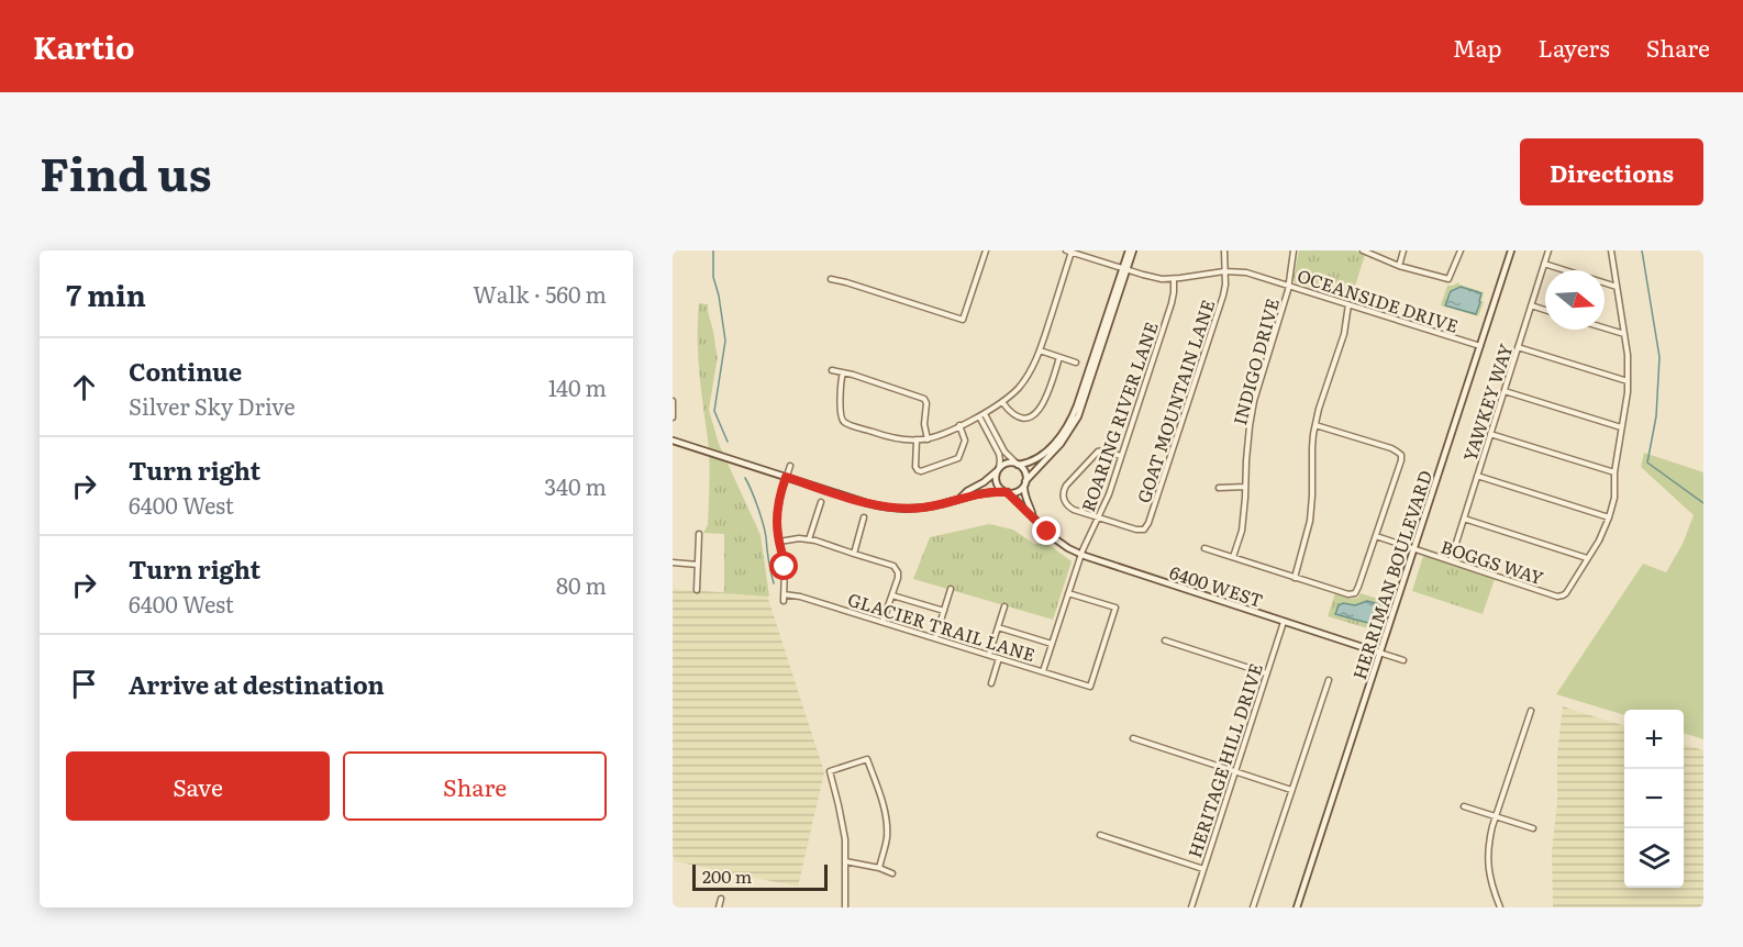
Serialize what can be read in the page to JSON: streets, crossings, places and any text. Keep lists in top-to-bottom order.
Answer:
{
  "streets": {
    "street": [
      "OCEANSIDE DRIVE",
      "INDIGO DRIVE",
      "GOAT MOUNTAIN LANE",
      "YAWKEY WAY",
      "ROARING RIVER LANE",
      "BOGGS WAY",
      "HERRIMAN BOULEVARD",
      "6400 WEST",
      "GLACIER TRAIL LANE",
      "HERITAGE HILL DRIVE"
    ]
  },
  "crossings": [
    ["OCEANSIDE DRIVE", "INDIGO DRIVE"],
    ["OCEANSIDE DRIVE", "GOAT MOUNTAIN LANE"],
    ["OCEANSIDE DRIVE", "ROARING RIVER LANE"],
    ["OCEANSIDE DRIVE", "HERRIMAN BOULEVARD"],
    ["GOAT MOUNTAIN LANE", "ROARING RIVER LANE"],
    ["YAWKEY WAY", "BOGGS WAY"],
    ["ROARING RIVER LANE", "6400 WEST"],
    ["ROARING RIVER LANE", "GLACIER TRAIL LANE"],
    ["BOGGS WAY", "HERRIMAN BOULEVARD"],
    ["HERRIMAN BOULEVARD", "6400 WEST"],
    ["6400 WEST", "HERITAGE HILL DRIVE"]
  ],
  "scale_bar": "200 m",
  "north": "right",
  "page": {
    "header": "Kartio",
    "nav": ["Map", "Layers", "Share"],
    "title": "Find us",
    "buttons": [
      "Directions",
      ["Save", "Share"]
    ],
    "heading": ["7 min", "Walk · 560 m"],
    "list": [
      ["Continue", "Silver Sky Drive", "140 m"],
      ["Turn right", "6400 West", "340 m"],
      ["Turn right", "6400 West", "80 m"],
      "Arrive at destination"
    ],
    "map_buttons": ["+", "−"],
    "scale": "200 m"
  }
}
